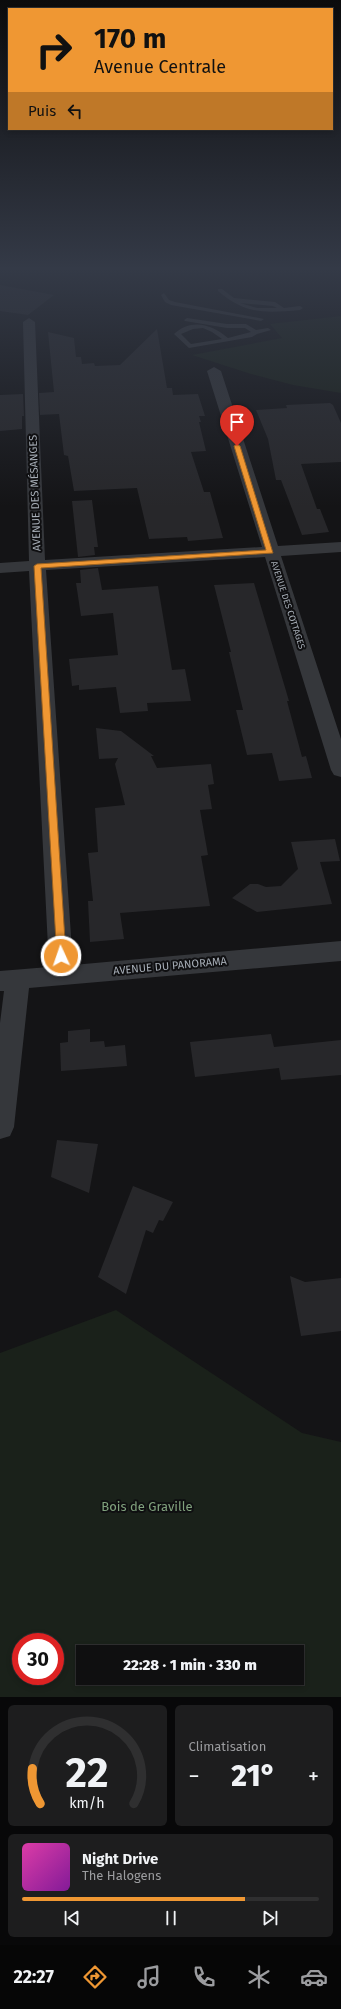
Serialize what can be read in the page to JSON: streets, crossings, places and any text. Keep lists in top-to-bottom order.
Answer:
{
  "streets": {
    "street": ["AVENUE DES MÉSANGES", "AVENUE DES COTTAGES", "AVENUE DU PANORAMA"]
  },
  "crossings": [
    ["AVENUE DES MÉSANGES", "AVENUE DU PANORAMA"]
  ],
  "parks": ["Bois de Graville"],
  "page": {
    "turn": ["170 m", "Avenue Centrale"],
    "then": "Puis",
    "limit": "30",
    "trip": "22:28 · 1 min · 330 m",
    "tile": "Climatisation",
    "heat": ["−", "21°", "+"],
    "song": ["Night Drive", "The Halogens"],
    "tabs": "22:27",
    "gauge": ["22", "km/h"]
  }
}
